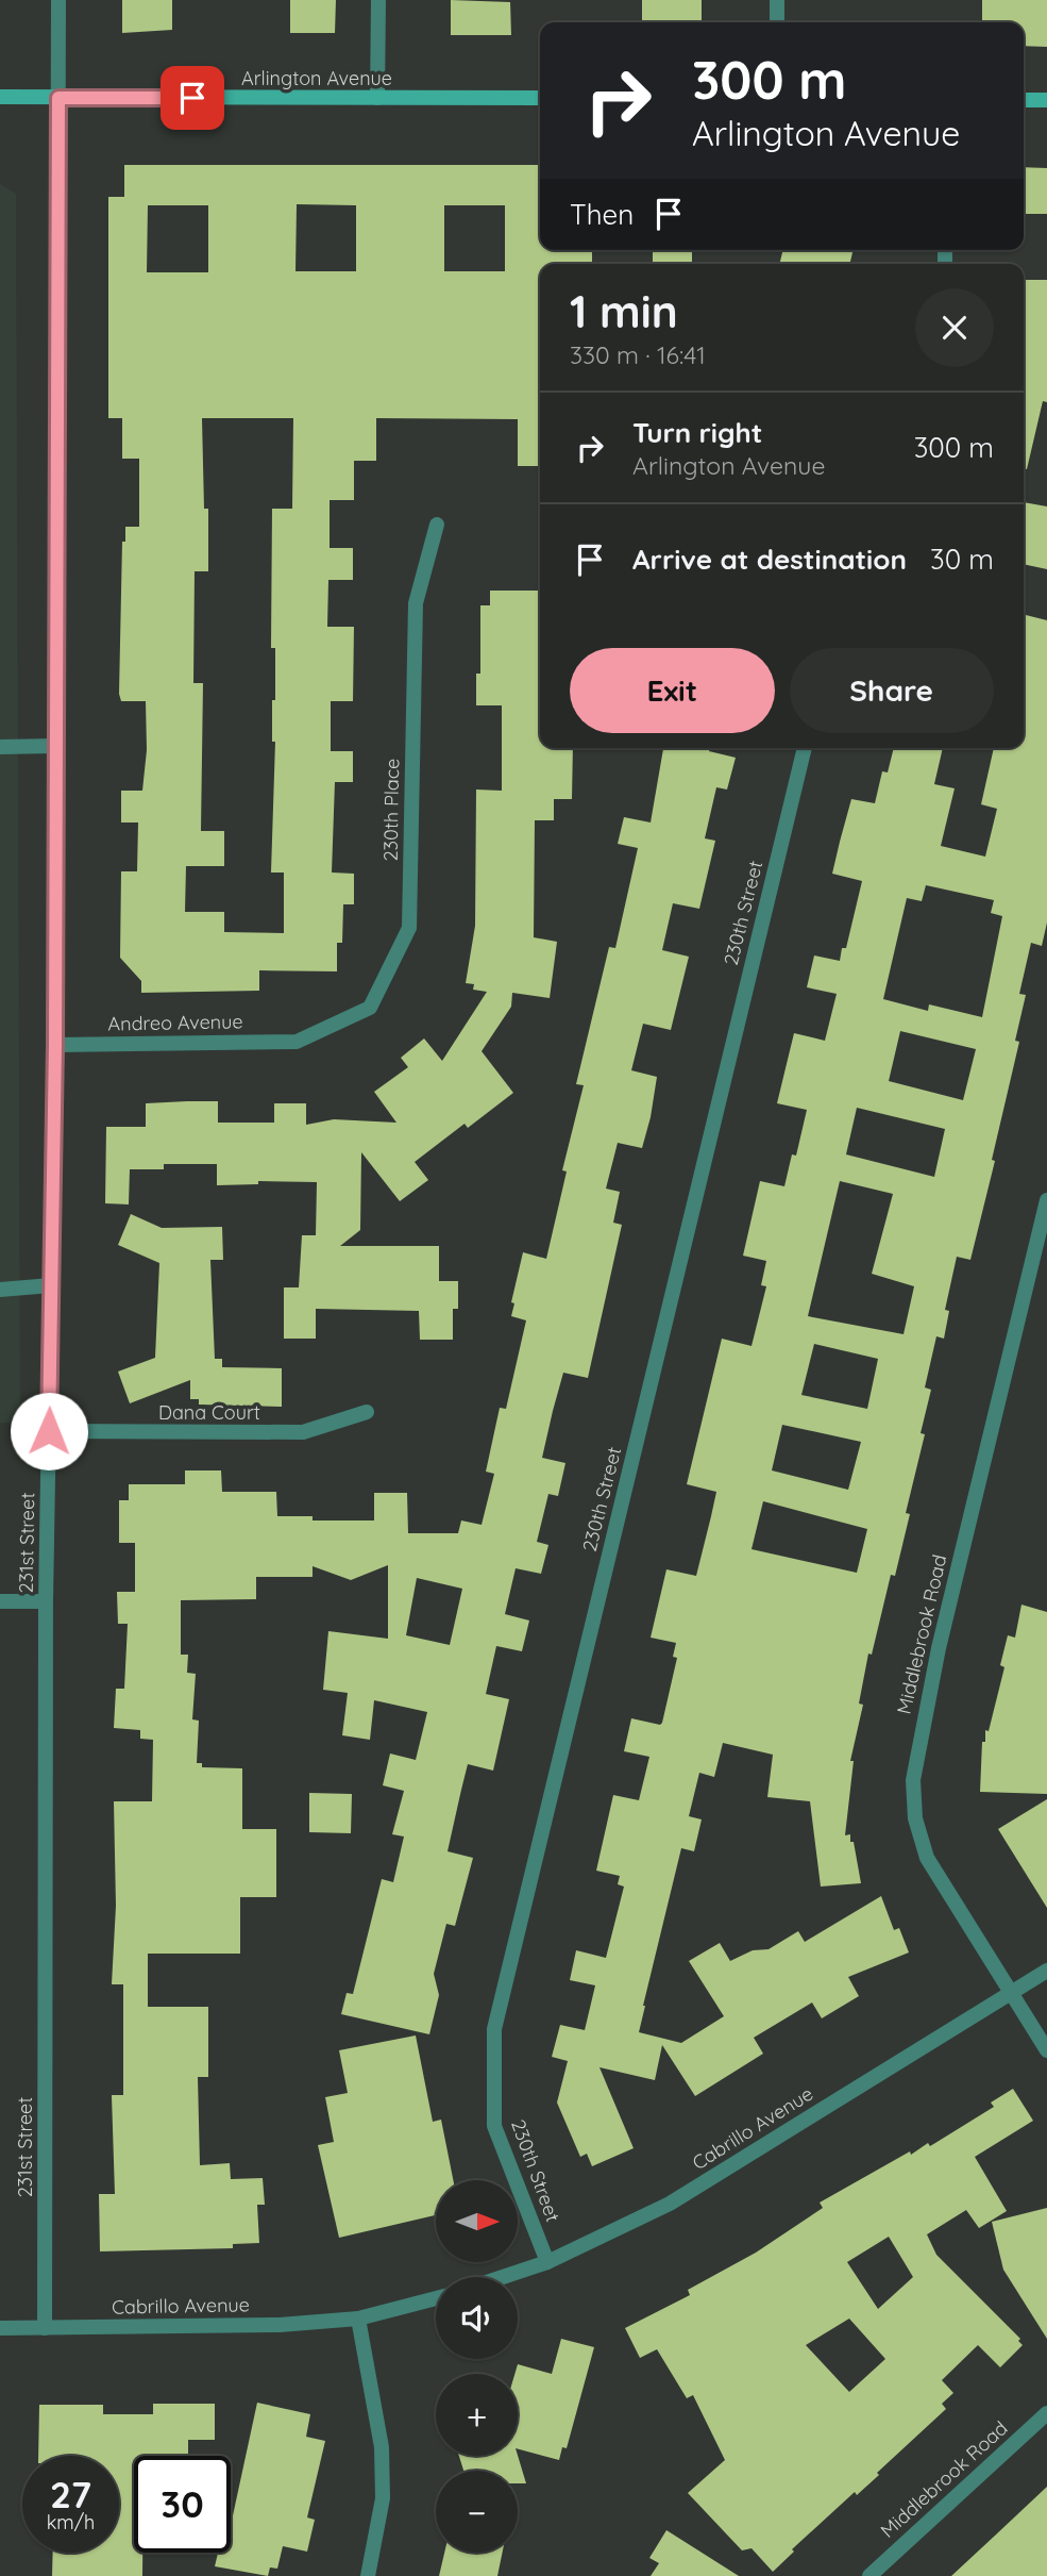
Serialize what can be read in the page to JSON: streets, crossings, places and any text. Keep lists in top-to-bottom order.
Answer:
{
  "streets": {
    "main road": ["Arlington Avenue"],
    "street": [
      "230th Place",
      "230th Street",
      "Andreo Avenue",
      "Dana Court",
      "231st Street",
      "Middlebrook Road",
      "Cabrillo Avenue"
    ]
  },
  "crossings": [
    ["Arlington Avenue", "231st Street"],
    ["230th Place", "Andreo Avenue"],
    ["230th Street", "Cabrillo Avenue"],
    ["Andreo Avenue", "231st Street"],
    ["Dana Court", "231st Street"],
    ["231st Street", "Cabrillo Avenue"],
    ["Middlebrook Road", "Cabrillo Avenue"]
  ],
  "north": "right",
  "page": {
    "turn": ["300 m", "Arlington Avenue"],
    "then": "Then",
    "heading": ["1 min", "330 m · 16:41"],
    "list": [
      {
        "name": "Turn right",
        "note": "Arlington Avenue",
        "value": "300 m"
      },
      {
        "name": "Arrive at destination",
        "value": "30 m"
      }
    ],
    "buttons": ["Exit", "Share"],
    "map_buttons": ["+", "−"],
    "speed": "27 km/h",
    "limit": "30"
  }
}
